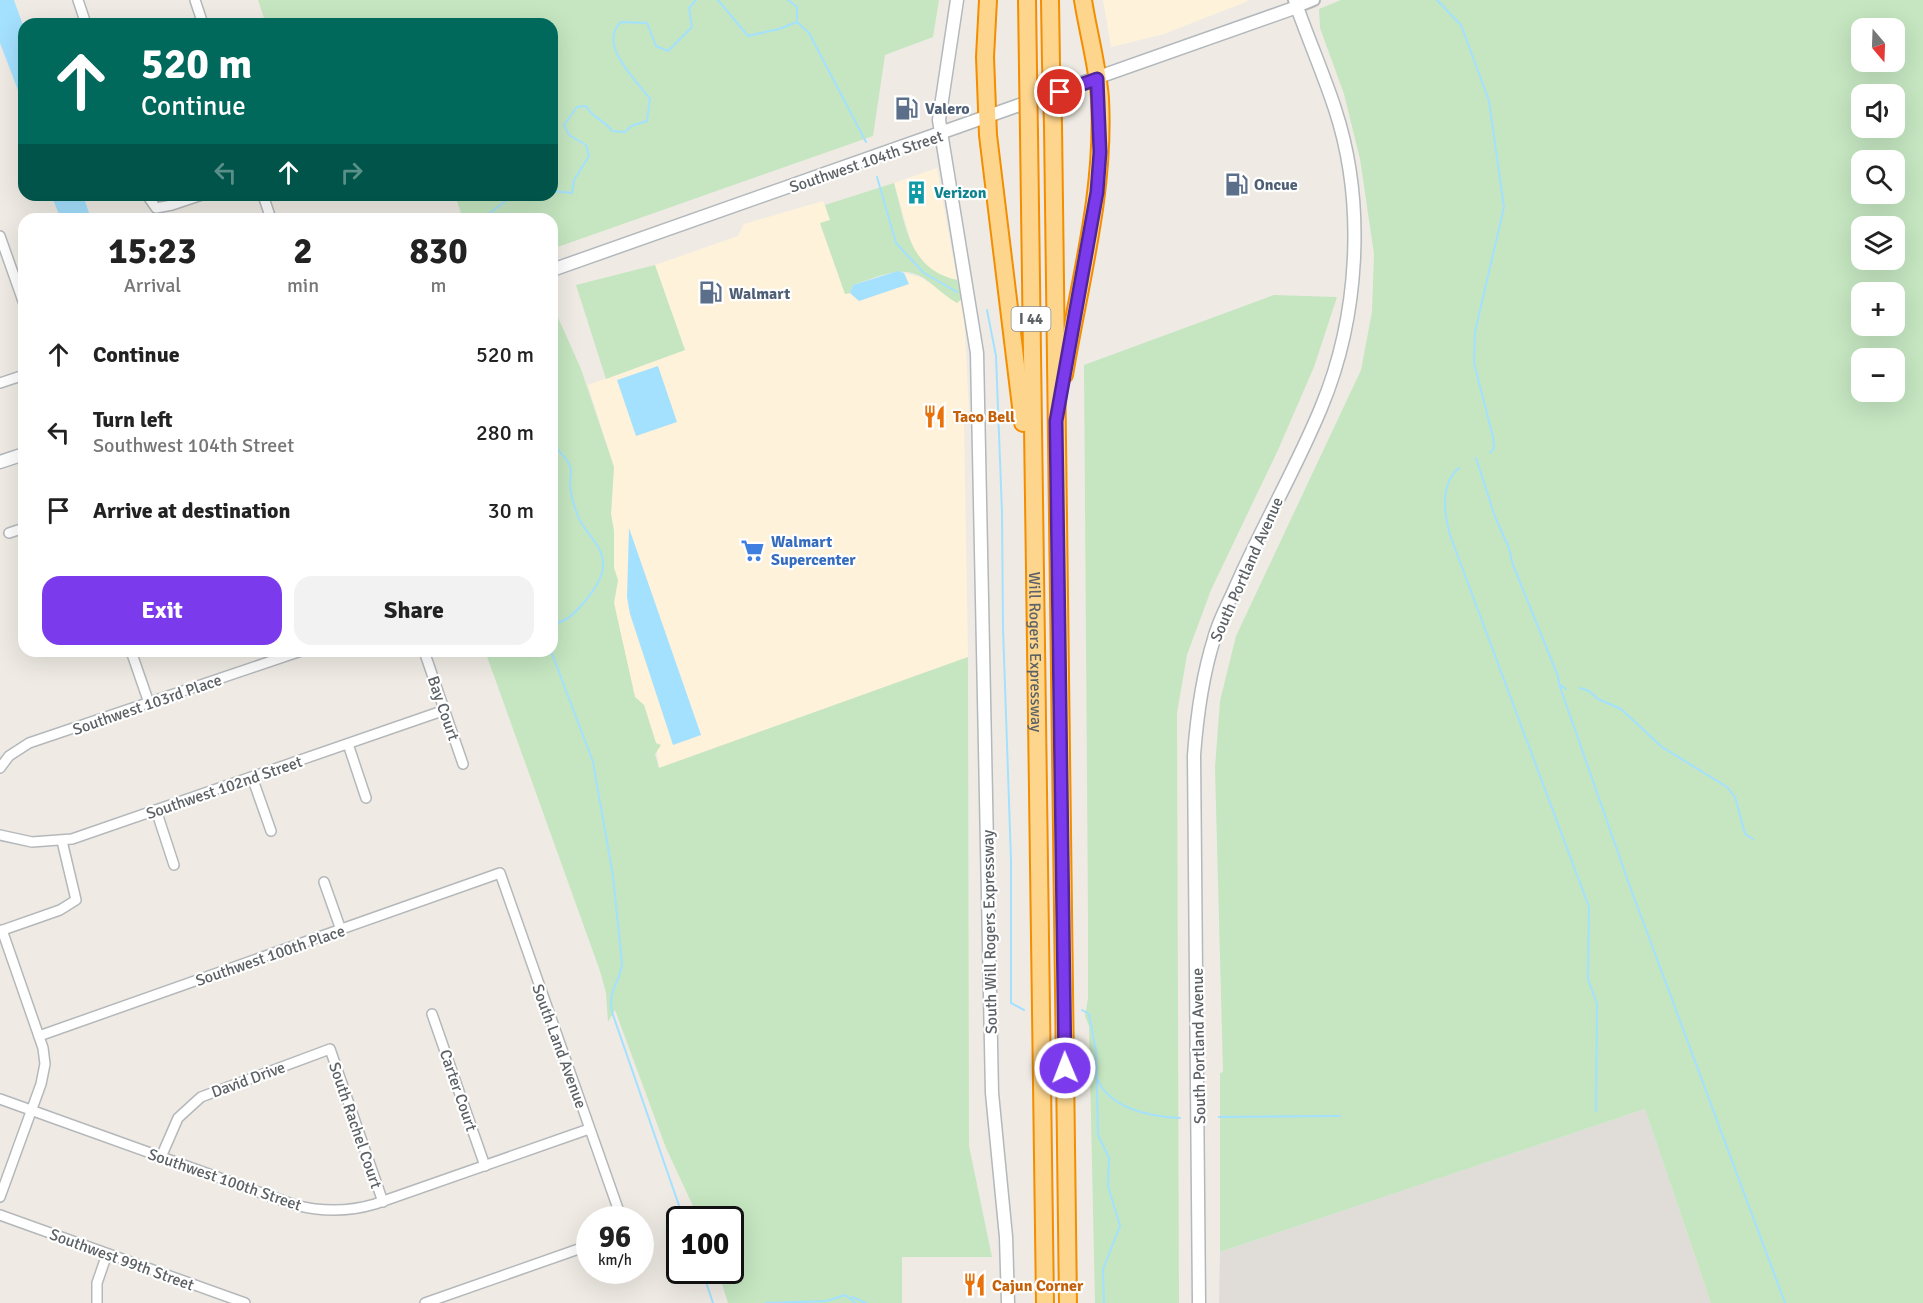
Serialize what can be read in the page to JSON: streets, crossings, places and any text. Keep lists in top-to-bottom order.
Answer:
{
  "streets": {
    "highway": ["I 44", "Will Rogers Expressway"],
    "main road": ["Southwest 104th Street", "South Portland Avenue", "South Will Rogers Expressway"],
    "street": [
      "Southwest 103rd Place",
      "Bay Court",
      "Southwest 102nd Street",
      "Southwest 100th Place",
      "South Land Avenue",
      "David Drive",
      "Carter Court",
      "South Rachel Court",
      "Southwest 100th Street",
      "Southwest 99th Street"
    ]
  },
  "crossings": [
    ["Southwest 104th Street", "South Portland Avenue"],
    ["Southwest 104th Street", "South Will Rogers Expressway"],
    ["Bay Court", "Southwest 102nd Street"],
    ["Southwest 100th Place", "South Land Avenue"],
    ["South Land Avenue", "Southwest 100th Street"],
    ["David Drive", "South Rachel Court"],
    ["David Drive", "Southwest 100th Street"],
    ["Carter Court", "Southwest 100th Street"],
    ["South Rachel Court", "Southwest 100th Street"]
  ],
  "places": {
    "fuel station": ["Valero", "Oncue", "Walmart"],
    "building": ["Verizon"],
    "restaurant": ["Taco Bell", "Cajun Corner"],
    "supermarket": ["Walmart Supercenter"]
  },
  "north": "bottom",
  "page": {
    "map_buttons": ["+", "−"],
    "turn": ["520 m", "Continue"],
    "eta": [
      "15:23",
      "Arrival",
      "2",
      "min",
      "830",
      "m"
    ],
    "list": [
      {
        "name": "Continue",
        "value": "520 m"
      },
      {
        "name": "Turn left",
        "note": "Southwest 104th Street",
        "value": "280 m"
      },
      {
        "name": "Arrive at destination",
        "value": "30 m"
      }
    ],
    "buttons": ["Exit", "Share"],
    "speed": "96 km/h",
    "limit": "100"
  }
}
